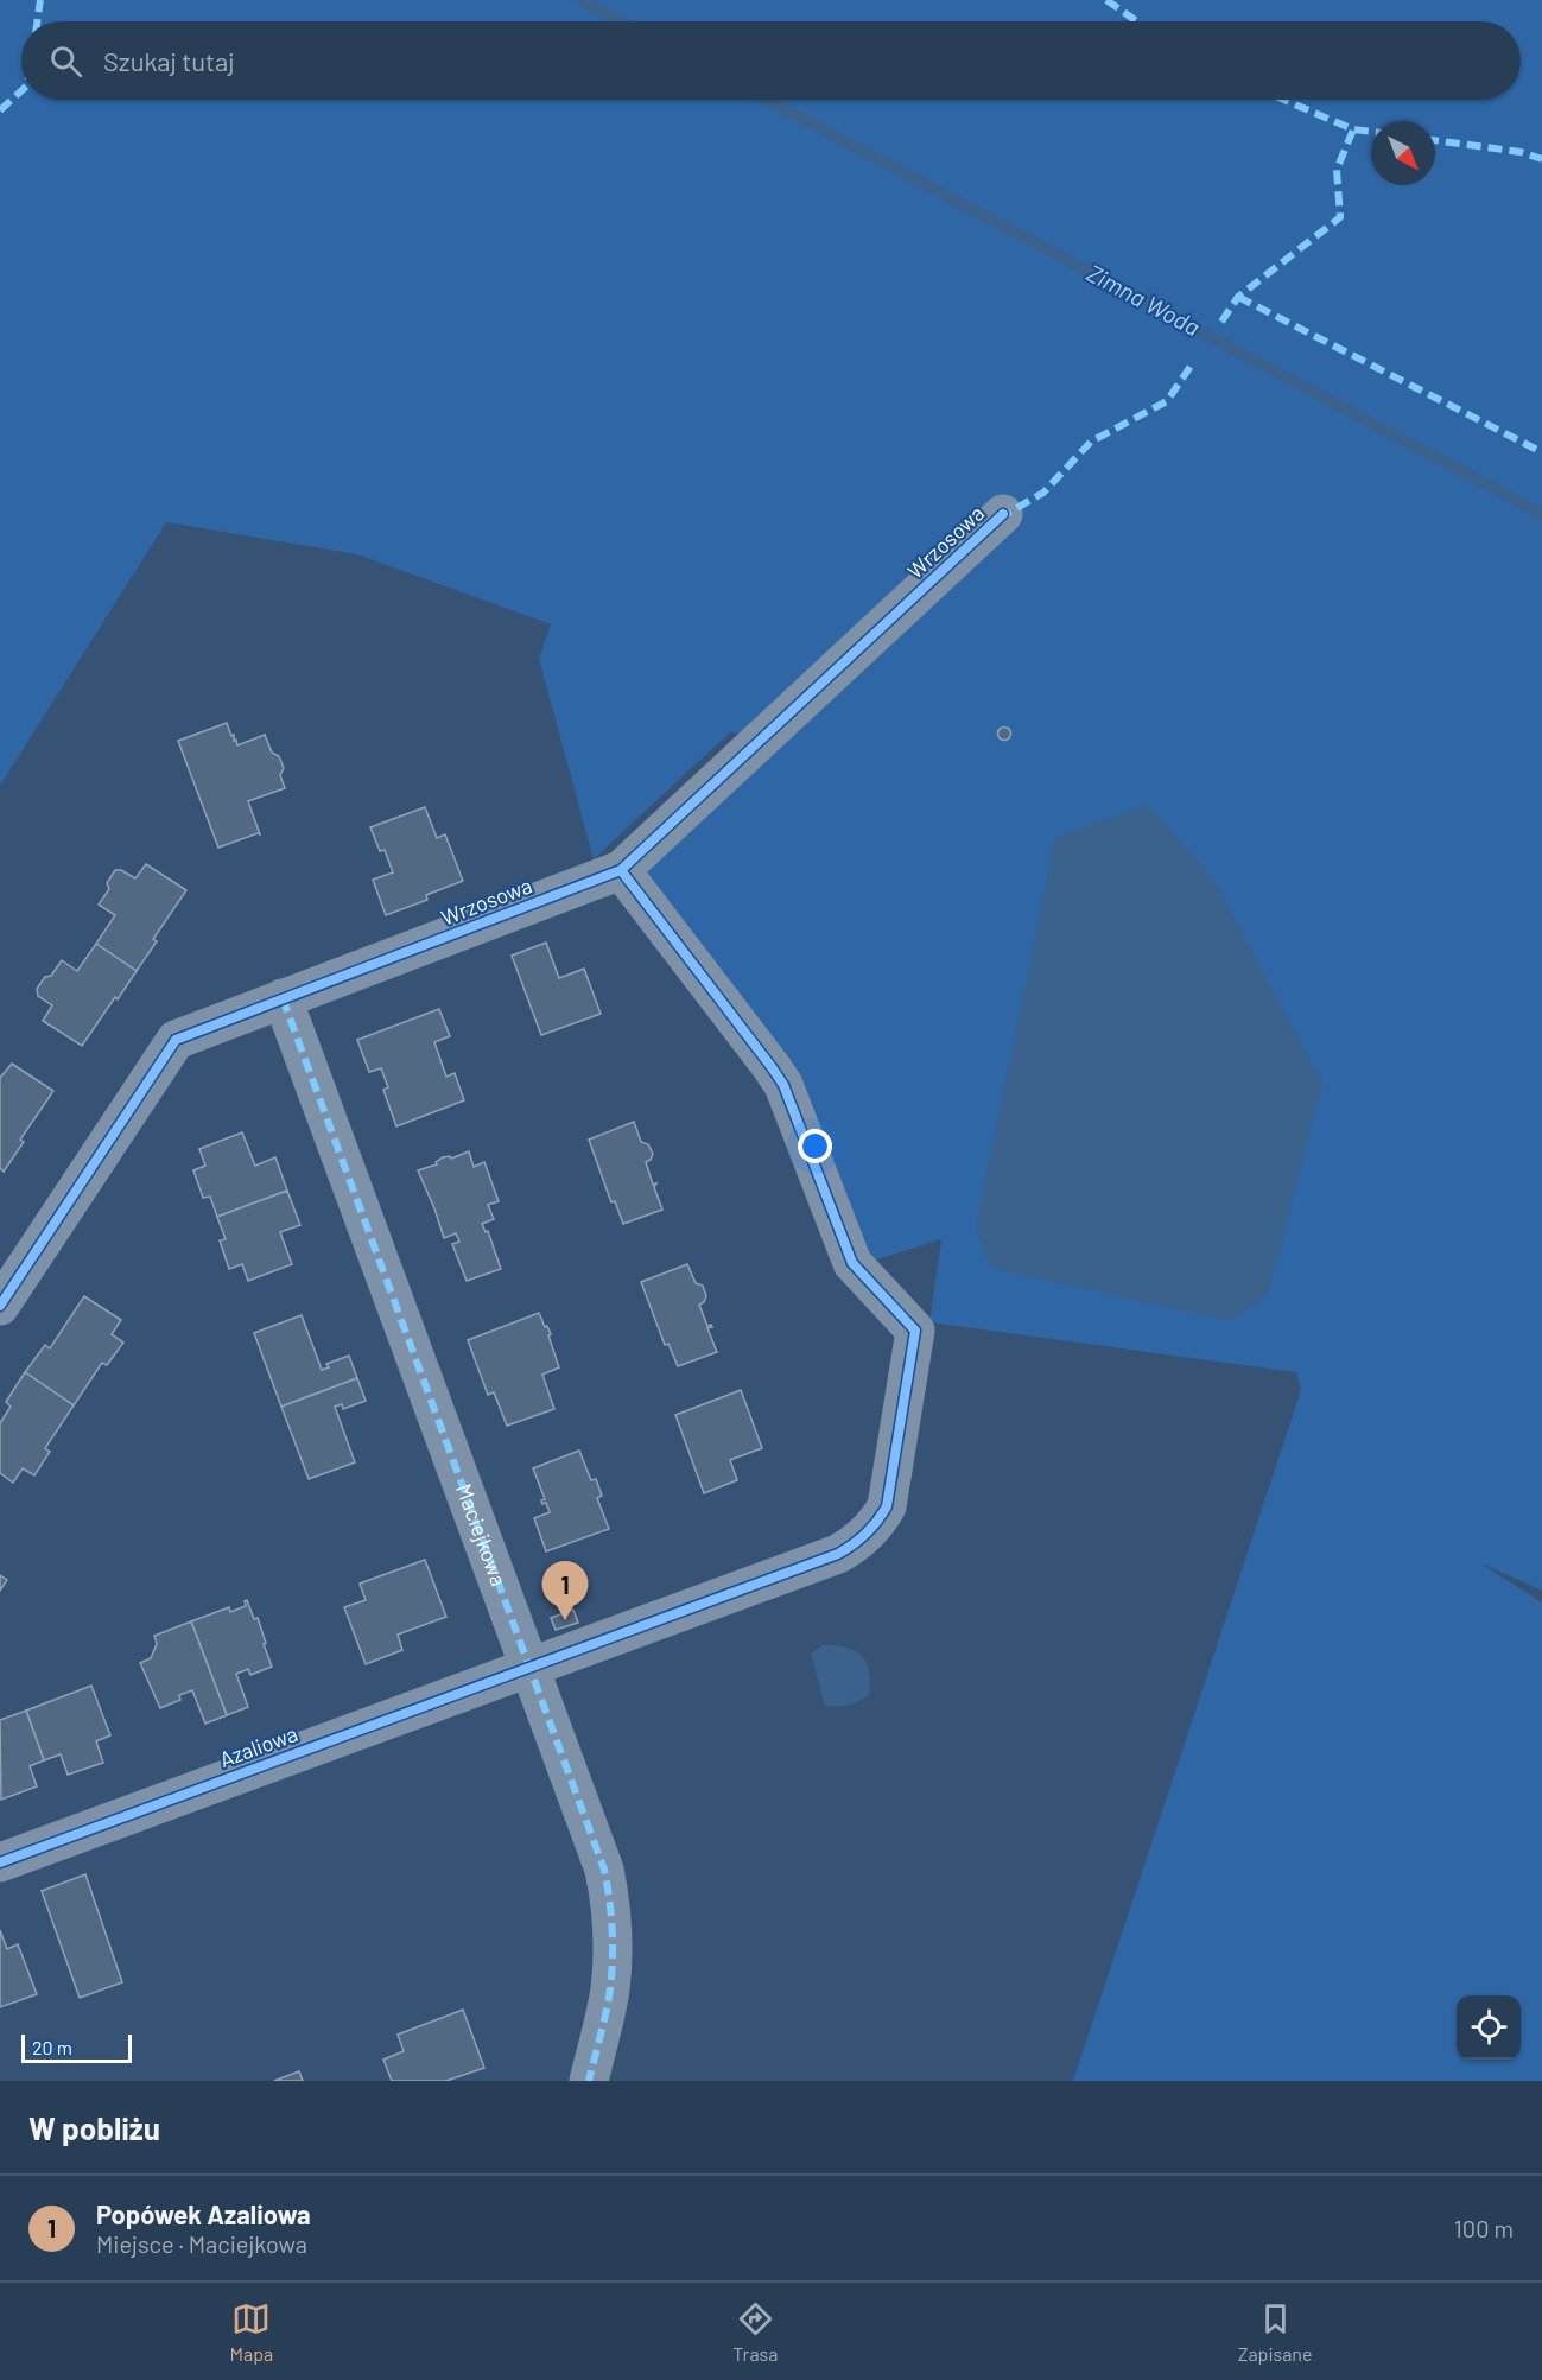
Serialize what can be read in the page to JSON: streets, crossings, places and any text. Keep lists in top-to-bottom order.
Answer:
{
  "streets": {
    "street": ["Wrzosowa", "Maciejkowa", "Azaliowa"]
  },
  "crossings": [
    ["Wrzosowa", "Maciejkowa"],
    ["Wrzosowa", "Azaliowa"],
    ["Maciejkowa", "Azaliowa"]
  ],
  "water": ["Zimna Woda"],
  "scale_bar": "20 m",
  "north": "bottom right",
  "page": {
    "search": "Szukaj tutaj",
    "pins": "1",
    "scale": "20 m",
    "heading": "W pobliżu",
    "list": [
      {
        "mark": "1",
        "name": "Popówek Azaliowa",
        "note": "Miejsce · Maciejkowa",
        "value": "100 m"
      }
    ],
    "nav": ["Mapa", "Trasa", "Zapisane"]
  }
}
